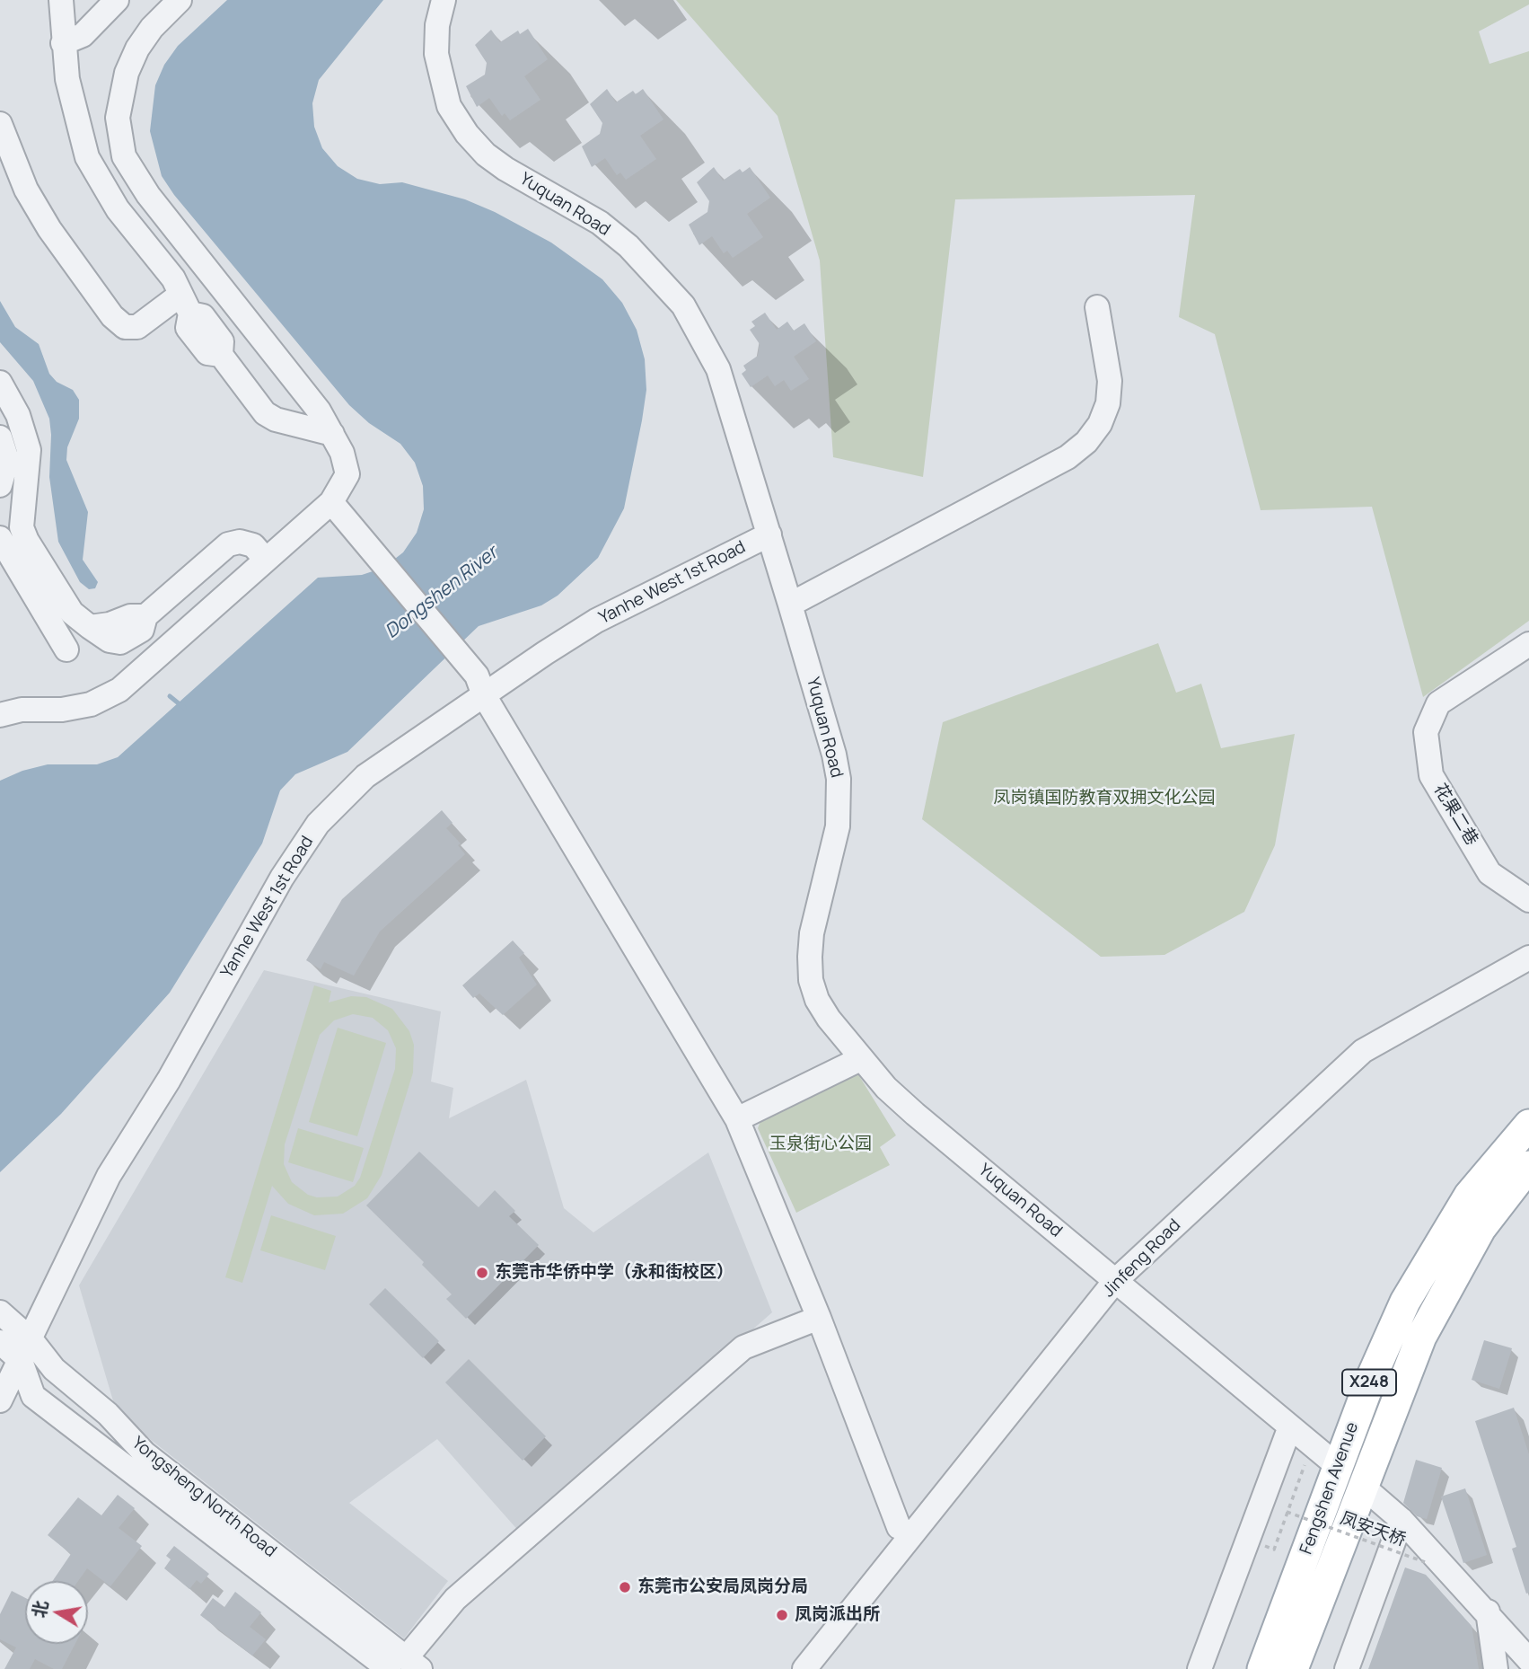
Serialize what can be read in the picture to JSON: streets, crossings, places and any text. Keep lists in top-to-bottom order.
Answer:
{
  "streets": {
    "main road": ["X248", "Fengshen Avenue"],
    "street": [
      "Yuquan Road",
      "Yanhe West 1st Road",
      "花果二巷",
      "Jinfeng Road",
      "Yongsheng North Road"
    ],
    "path": ["凤安天桥"]
  },
  "crossings": [
    ["Yuquan Road", "Yanhe West 1st Road"],
    ["Yuquan Road", "Jinfeng Road"],
    ["Yuquan Road", "Fengshen Avenue"],
    ["Yanhe West 1st Road", "Yongsheng North Road"]
  ],
  "water": ["Dongshen River"],
  "parks": ["凤岗镇国防教育双拥文化公园", "玉泉街心公园"],
  "places": ["东莞市华侨中学（永和街校区）", "东莞市公安局凤岗分局", "凤岗派出所"],
  "north": "left"
}
